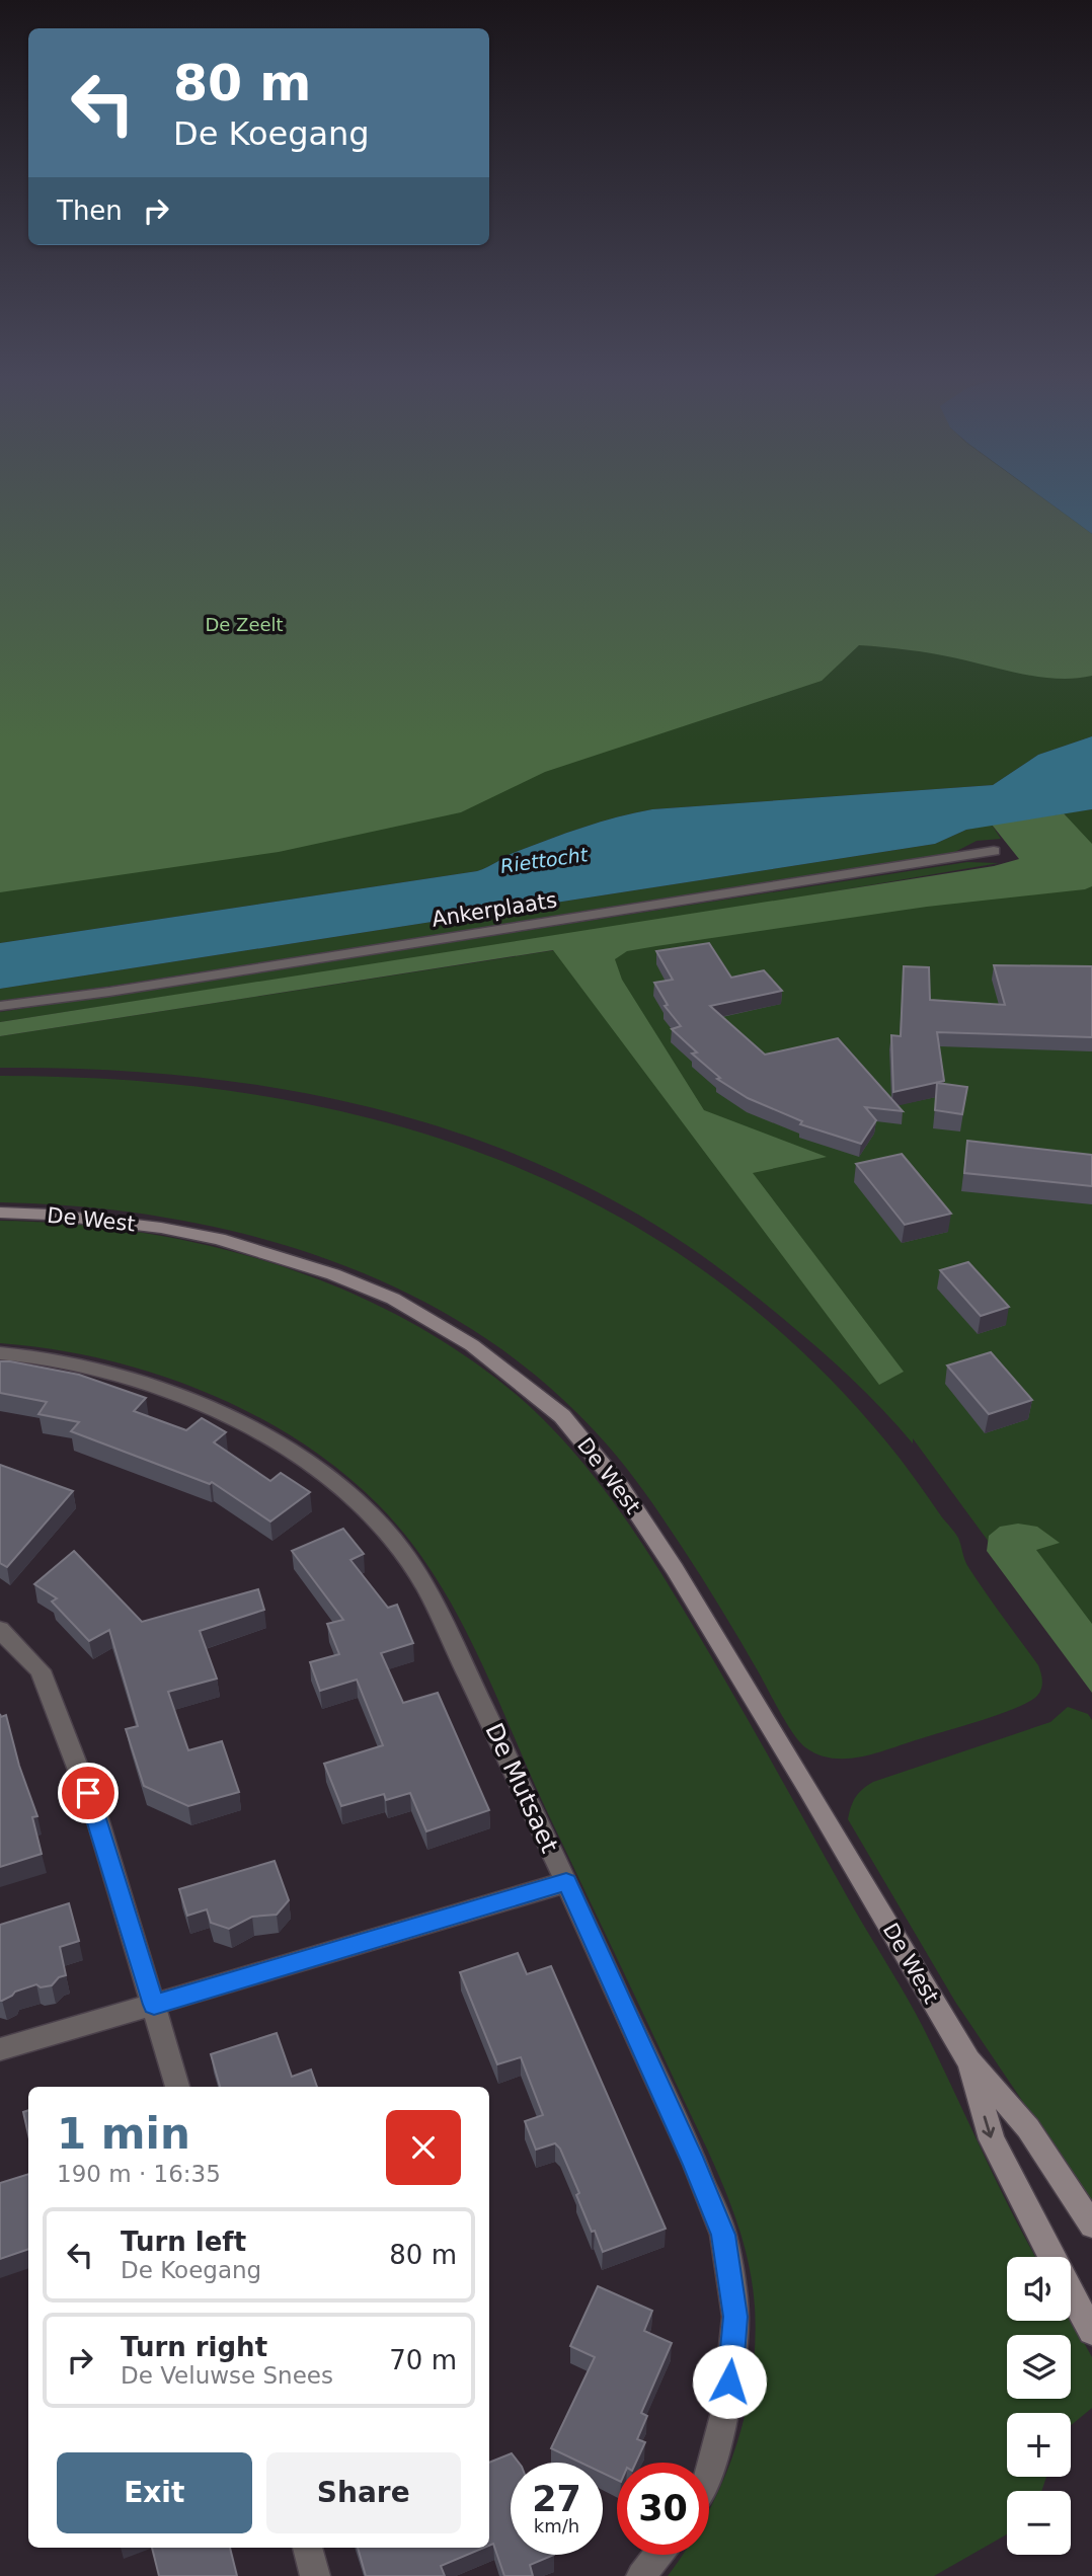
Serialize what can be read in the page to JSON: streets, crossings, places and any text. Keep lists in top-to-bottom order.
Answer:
{
  "streets": {
    "main road": ["De West"],
    "street": ["Ankerplaats", "De Mutsaet"]
  },
  "water": ["Riettocht"],
  "parks": ["De Zeelt"],
  "page": {
    "turn": ["80 m", "De Koegang"],
    "then": "Then",
    "heading": ["1 min", "190 m · 16:35"],
    "list": [
      {
        "name": "Turn left",
        "note": "De Koegang",
        "value": "80 m"
      },
      {
        "name": "Turn right",
        "note": "De Veluwse Snees",
        "value": "70 m"
      }
    ],
    "map_buttons": ["+", "−"],
    "buttons": ["Exit", "Share"],
    "speed": "27 km/h",
    "limit": "30"
  }
}
